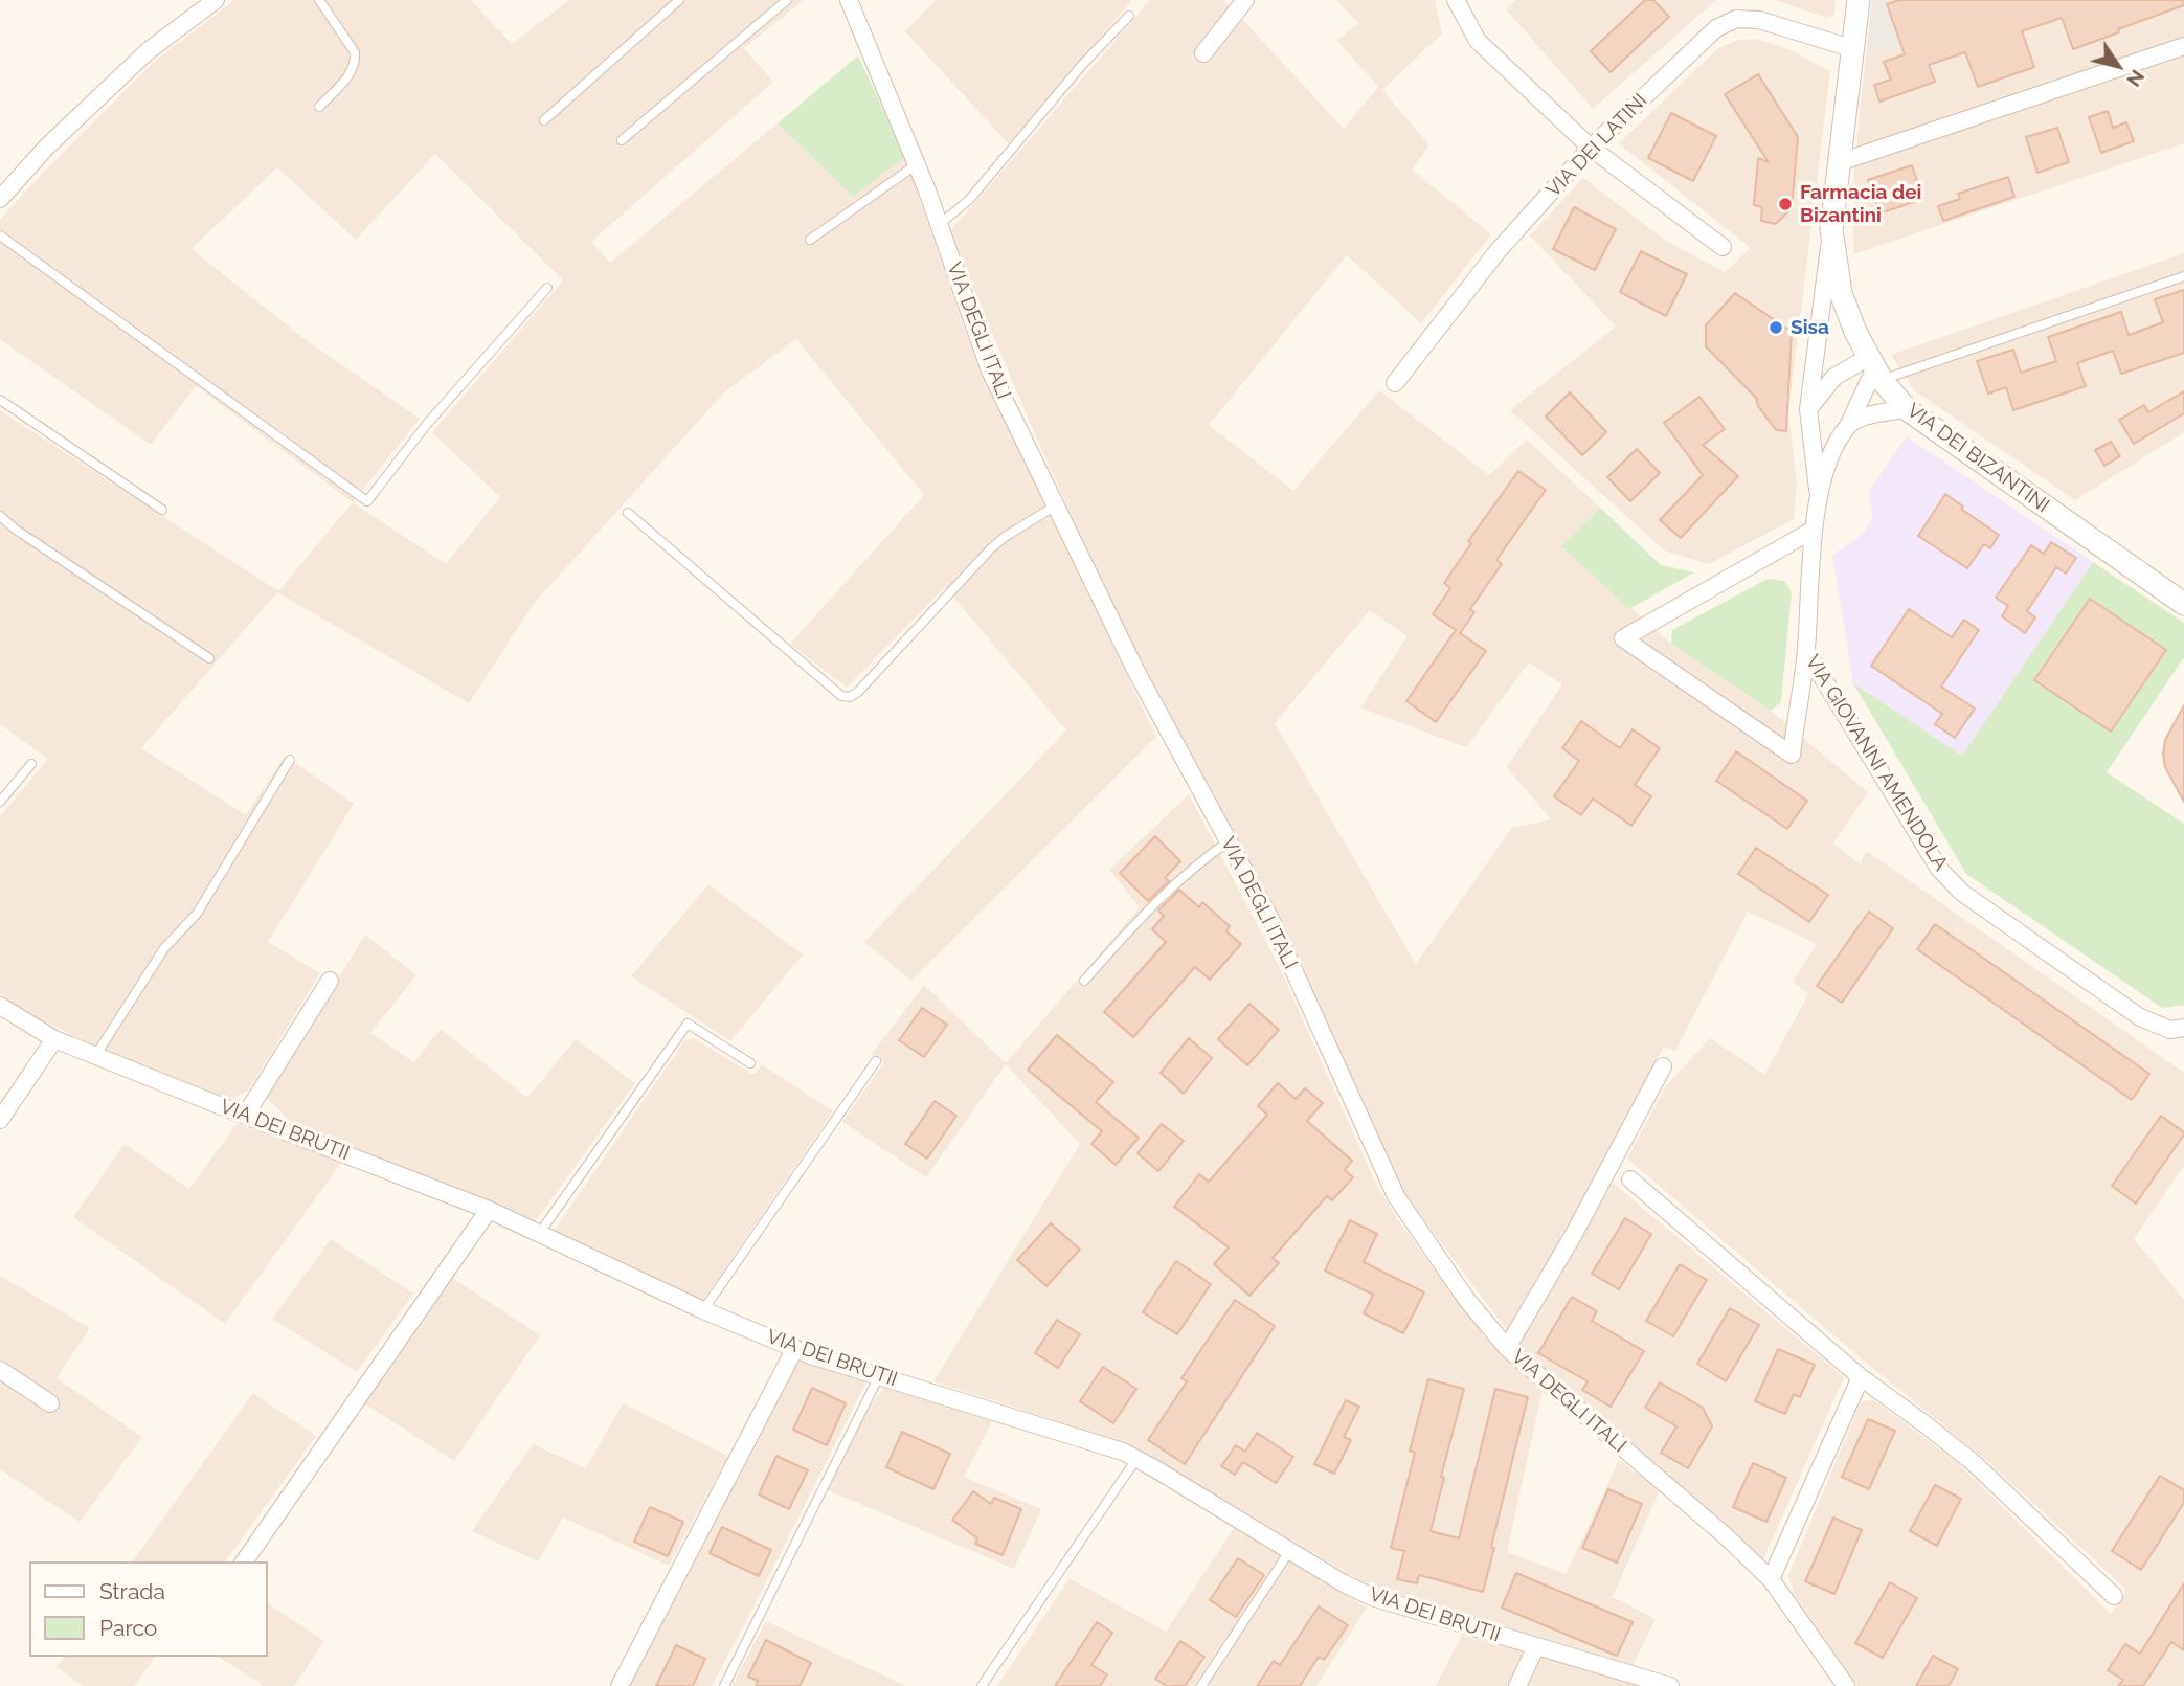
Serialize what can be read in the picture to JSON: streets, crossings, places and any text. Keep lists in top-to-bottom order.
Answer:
{
  "streets": {
    "street": [
      "VIA DEI LATINI",
      "VIA DEGLI ITALI",
      "VIA DEI BIZANTINI",
      "VIA GIOVANNI AMENDOLA",
      "VIA DEI BRUTII"
    ]
  },
  "crossings": [
    ["VIA DEI LATINI", "VIA DEI BIZANTINI"]
  ],
  "places": ["Farmacia dei Bizantini", "Sisa"],
  "legend": ["Strada", "Parco"],
  "north": "bottom right"
}
